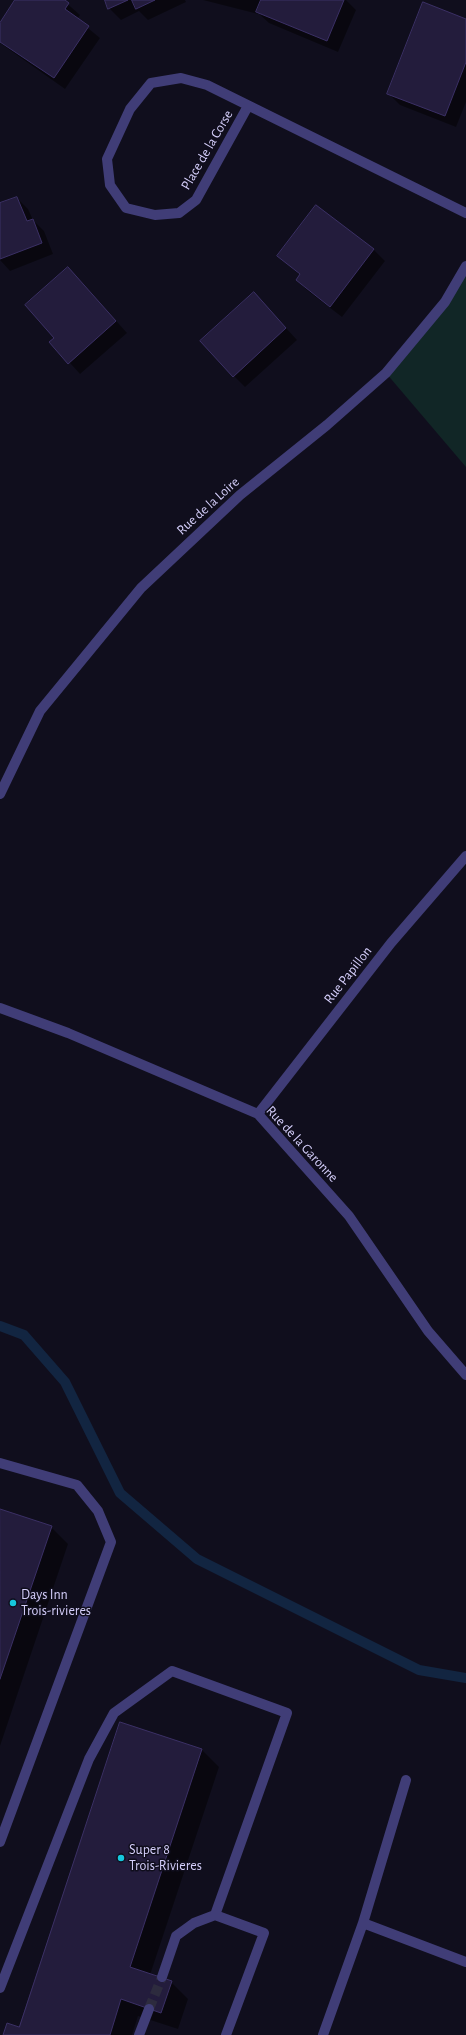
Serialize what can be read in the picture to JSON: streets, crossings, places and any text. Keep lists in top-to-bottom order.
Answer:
{
  "streets": {
    "street": [
      "Place de la Corse",
      "Rue de la Loire",
      "Rue Papillon",
      "Rue de la Garonne"
    ]
  },
  "crossings": [
    ["Rue Papillon", "Rue de la Garonne"]
  ],
  "places": ["Days Inn Trois-rivieres", "Super 8 Trois-Rivieres"]
}
